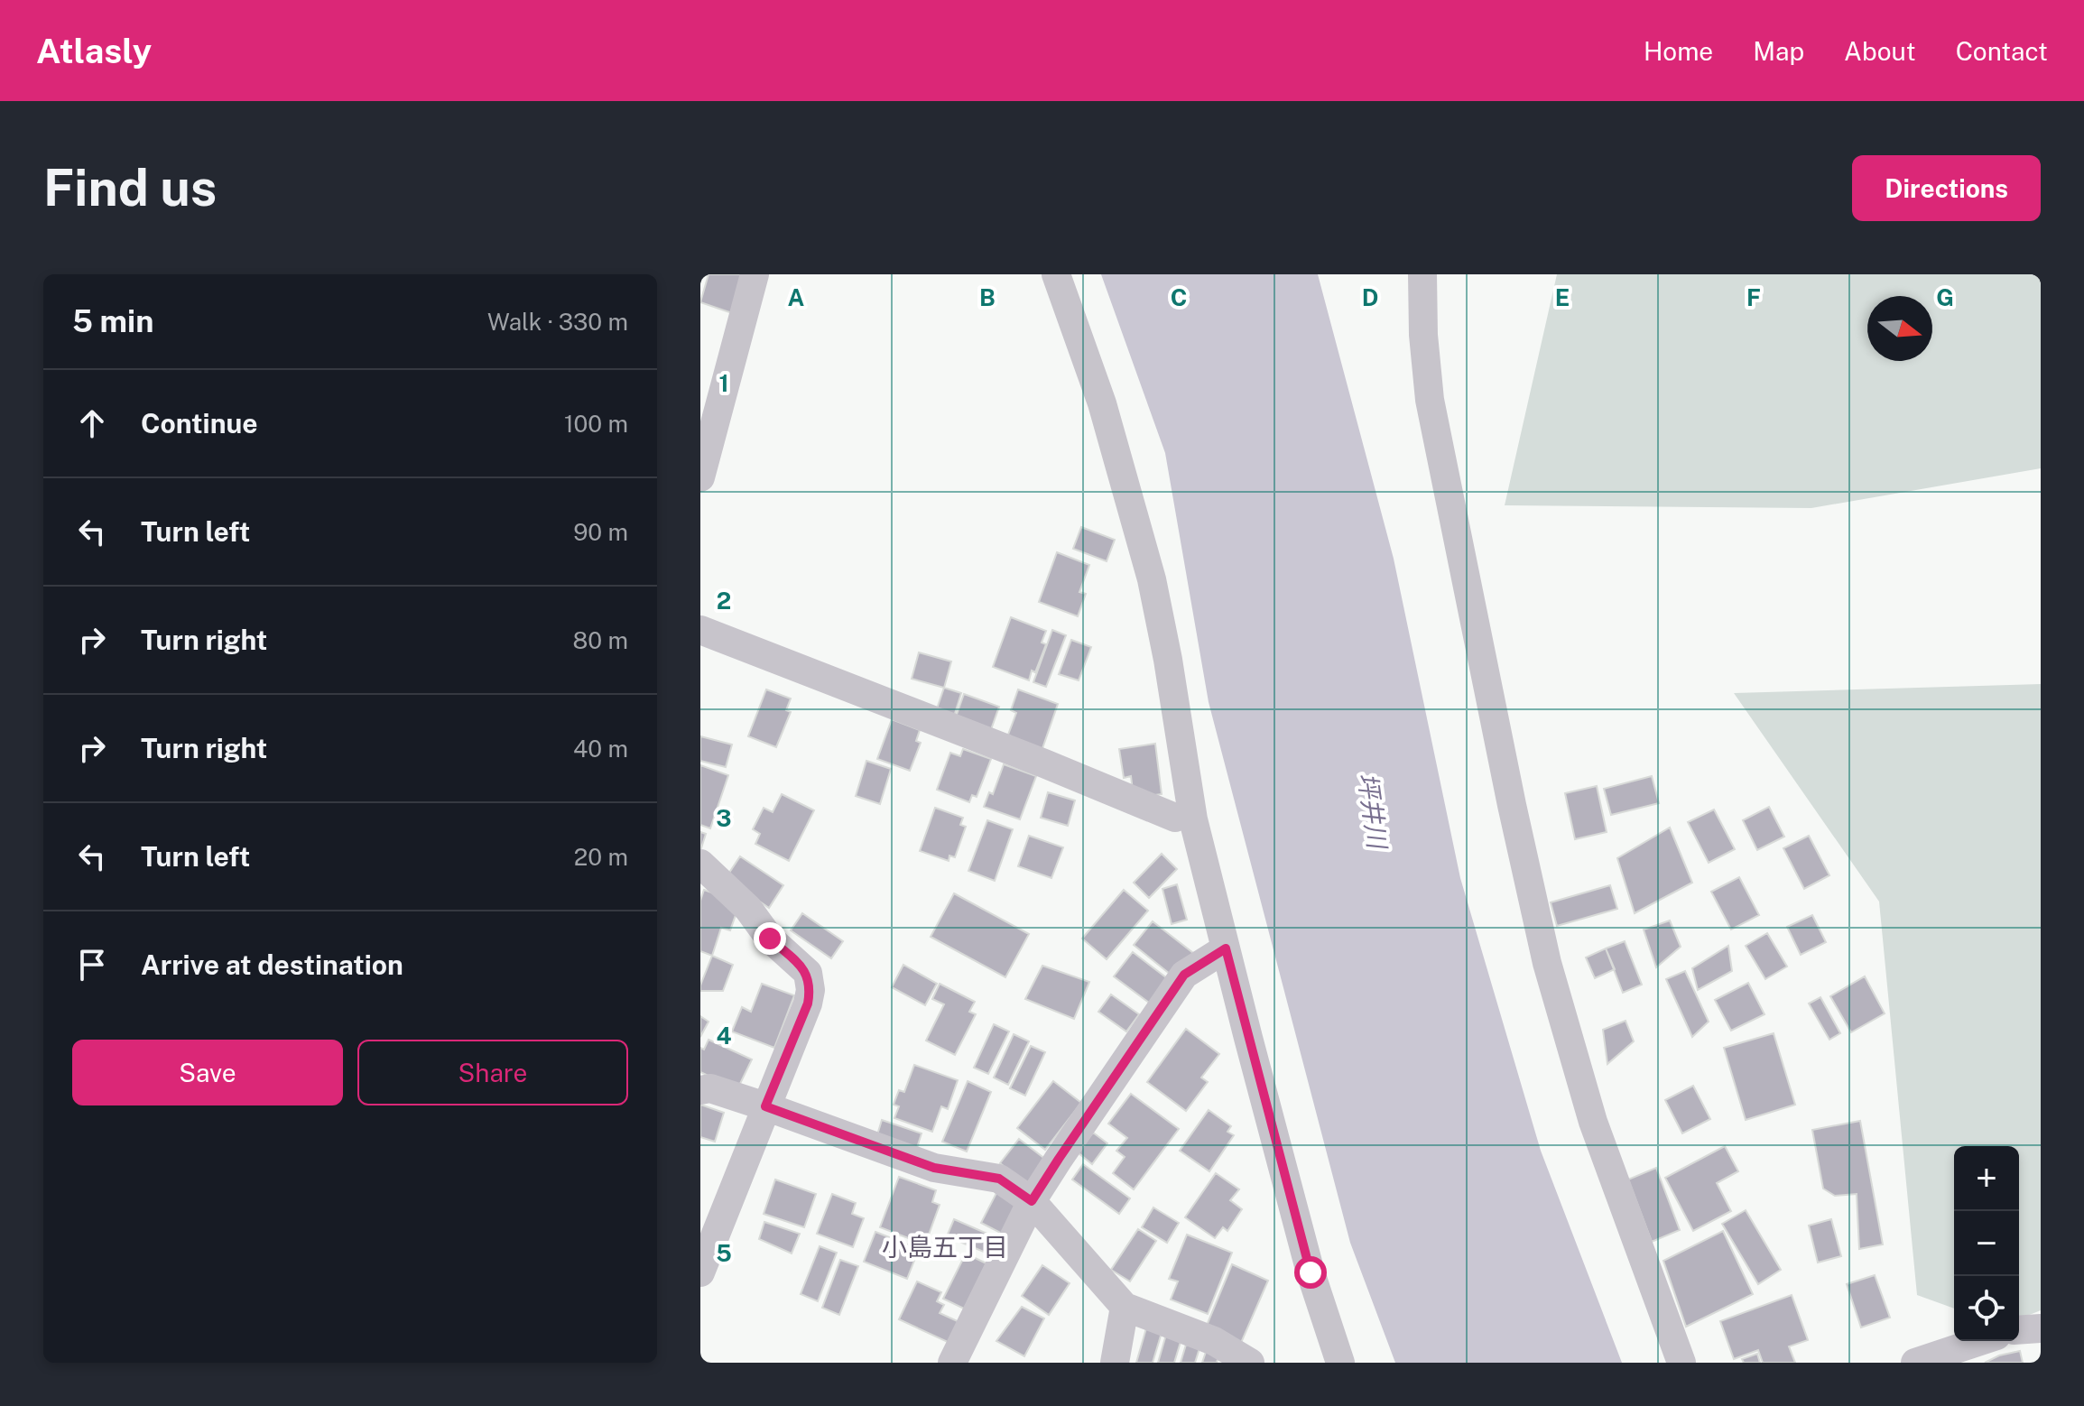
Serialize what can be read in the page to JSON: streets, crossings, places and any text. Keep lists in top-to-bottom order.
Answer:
{
  "districts": ["小島五丁目"],
  "water": ["坪井川"],
  "north": "right",
  "page": {
    "header": "Atlasly",
    "nav": [
      "Home",
      "Map",
      "About",
      "Contact"
    ],
    "buttons": [
      "Directions",
      ["Save", "Share"]
    ],
    "title": "Find us",
    "heading": ["5 min", "Walk · 330 m"],
    "list": [
      ["Continue", "100 m"],
      ["Turn left", "90 m"],
      ["Turn right", "80 m"],
      ["Turn right", "40 m"],
      ["Turn left", "20 m"],
      "Arrive at destination"
    ],
    "map_buttons": ["+", "−"]
  },
  "grid": {
    "columns": [
      "A",
      "B",
      "C",
      "D",
      "E",
      "F",
      "G"
    ],
    "rows": [
      "1",
      "2",
      "3",
      "4",
      "5"
    ]
  }
}
